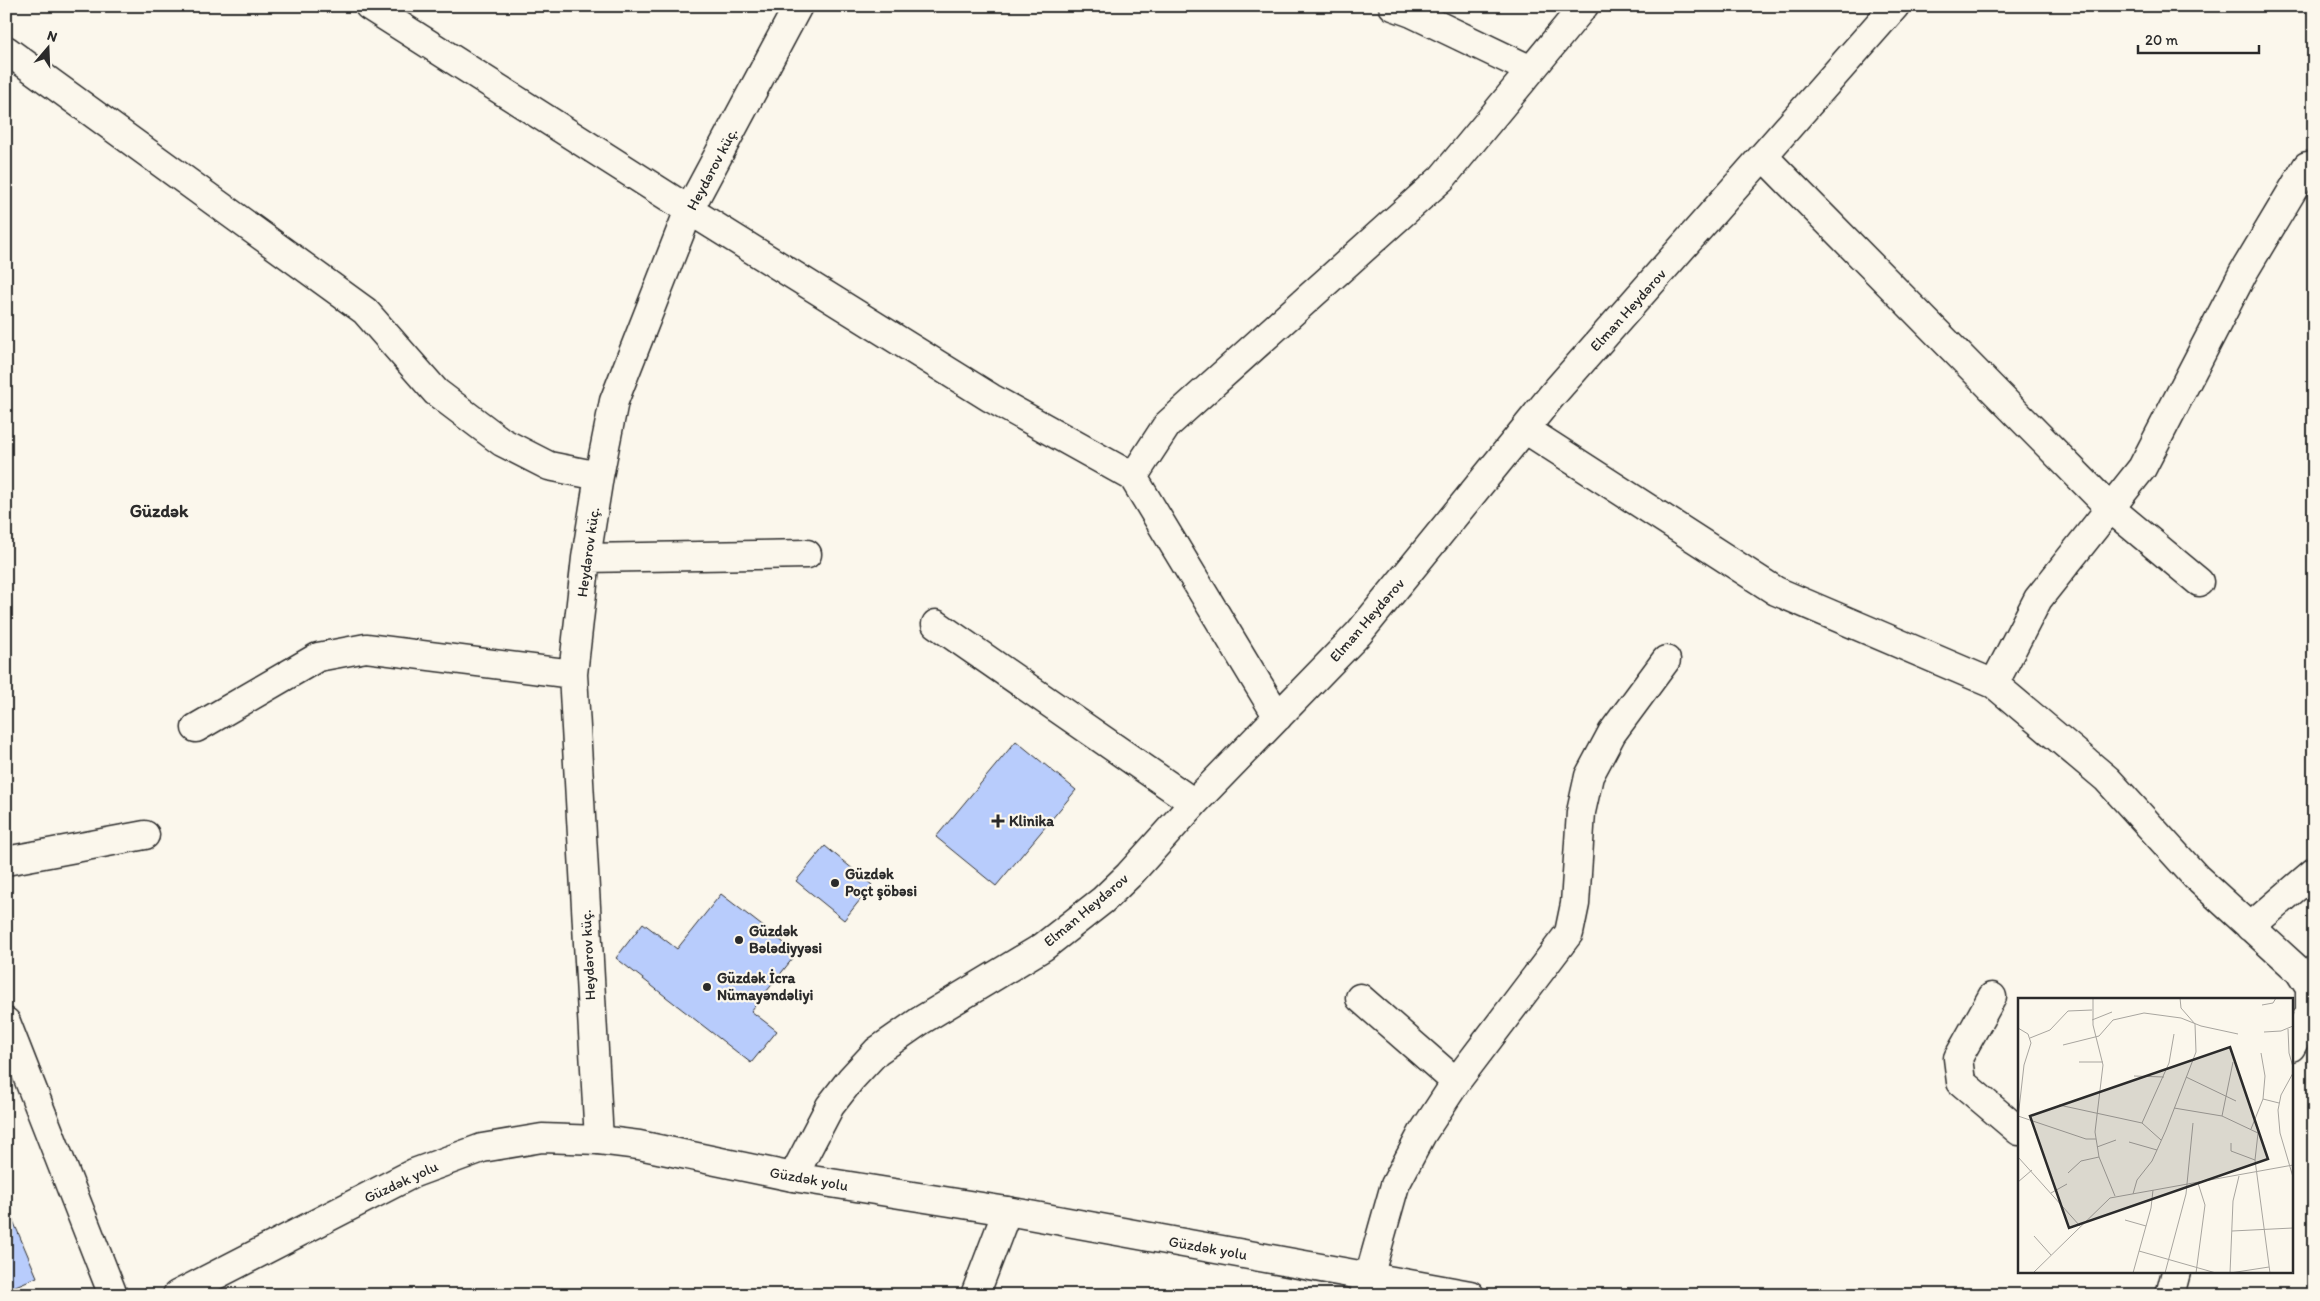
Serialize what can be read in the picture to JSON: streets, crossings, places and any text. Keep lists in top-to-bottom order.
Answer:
{
  "streets": {
    "street": ["Heydərov küç.", "Elman Heydərov", "Güzdək yolu"]
  },
  "crossings": [
    ["Heydərov küç.", "Güzdək yolu"],
    ["Elman Heydərov", "Güzdək yolu"]
  ],
  "districts": ["Güzdək"],
  "places": {
    "health": ["Klinika"],
    "other": ["Güzdək Poçt şöbəsi", "Güzdək Bələdiyyəsi", "Güzdək İcra Nümayəndəliyi"]
  },
  "scale_bar": "20 m",
  "north": "top"
}
